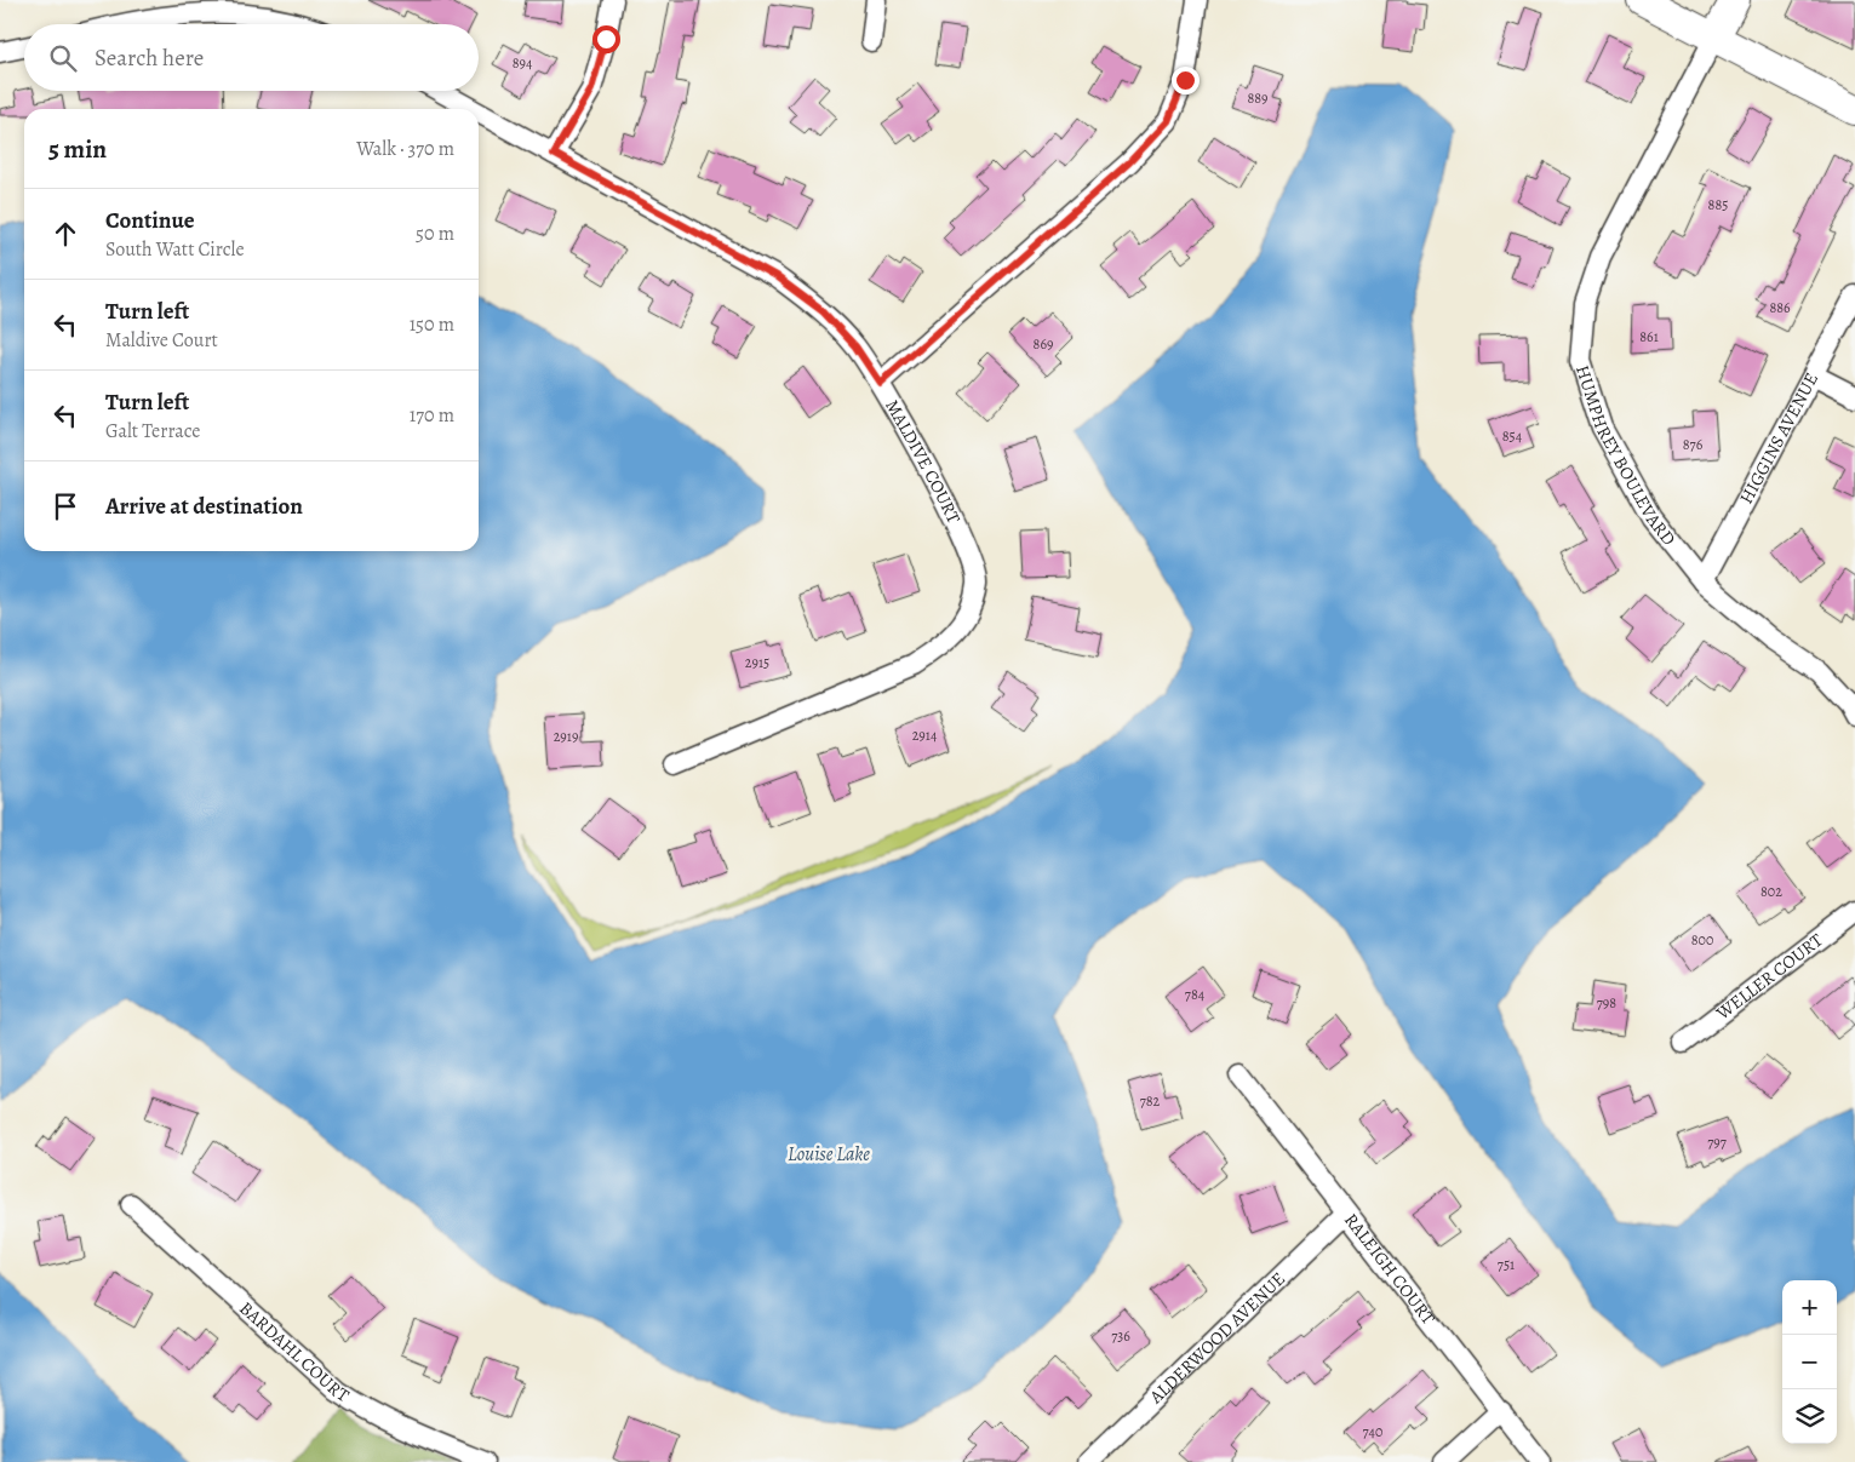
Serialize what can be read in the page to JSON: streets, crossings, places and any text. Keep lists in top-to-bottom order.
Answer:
{
  "streets": {
    "street": [
      "HIGGINS AVENUE",
      "HUMPHREY BOULEVARD",
      "MALDIVE COURT",
      "WELLER COURT",
      "RALEIGH COURT",
      "ALDERWOOD AVENUE",
      "BARDAHL COURT"
    ]
  },
  "crossings": [
    ["HIGGINS AVENUE", "HUMPHREY BOULEVARD"],
    ["RALEIGH COURT", "ALDERWOOD AVENUE"]
  ],
  "water": ["Louise Lake"],
  "house_numbers": [
    "894",
    "889",
    "885",
    "886",
    "861",
    "869",
    "854",
    "876",
    "2915",
    "2914",
    "2919",
    "802",
    "800",
    "784",
    "798",
    "782",
    "797",
    "751",
    "736",
    "740"
  ],
  "page": {
    "search": "Search here",
    "heading": ["5 min", "Walk · 370 m"],
    "list": [
      ["Continue", "South Watt Circle", "50 m"],
      ["Turn left", "Maldive Court", "150 m"],
      ["Turn left", "Galt Terrace", "170 m"],
      "Arrive at destination"
    ],
    "map_buttons": ["+", "−"]
  }
}
